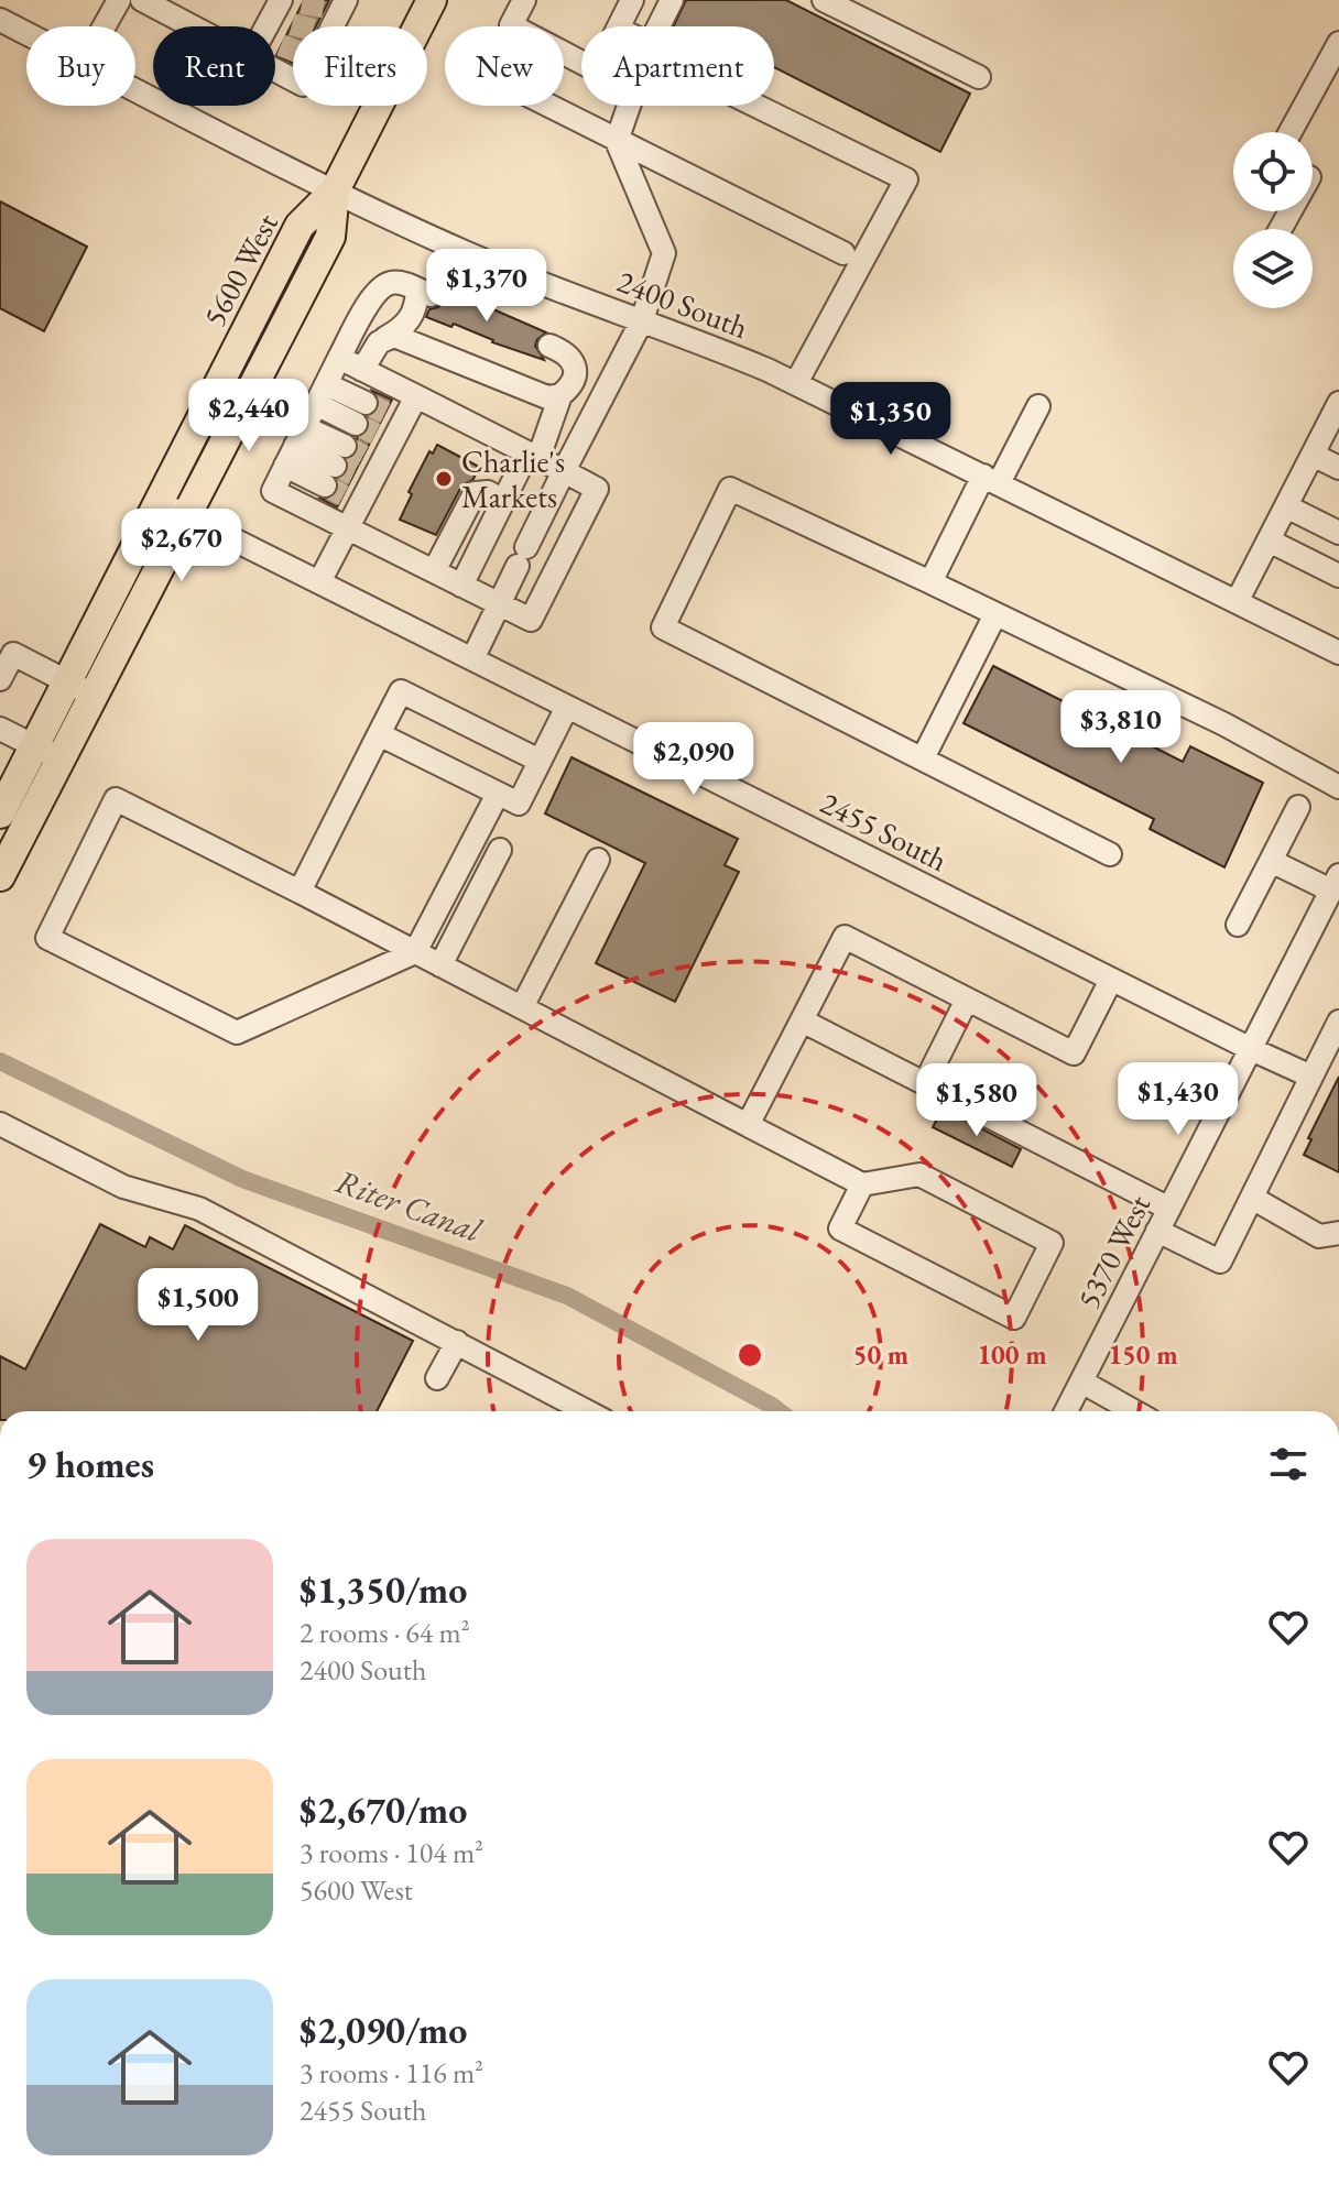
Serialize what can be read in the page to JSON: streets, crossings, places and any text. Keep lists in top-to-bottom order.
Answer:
{
  "streets": {
    "main road": ["5600 West"],
    "street": ["2400 South", "2455 South", "5370 West"]
  },
  "crossings": [
    ["5600 West", "2400 South"],
    ["5600 West", "2455 South"],
    ["2455 South", "5370 West"]
  ],
  "water": ["Riter Canal"],
  "places": ["Charlie's Markets"],
  "page": {
    "chip": [
      "Buy",
      "Rent",
      "Filters",
      "New",
      "Apartment"
    ],
    "price": [
      "$1,370",
      "$2,440",
      "$1,350",
      "$2,670",
      "$3,810",
      "$2,090",
      "$1,430",
      "$1,580",
      "$1,500"
    ],
    "heading": "9 homes",
    "list": [
      {
        "name": "$1,350/mo",
        "note": "2 rooms · 64 m² · 2400 South"
      },
      {
        "name": "$2,670/mo",
        "note": "3 rooms · 104 m² · 5600 West"
      },
      {
        "name": "$2,090/mo",
        "note": "3 rooms · 116 m² · 2455 South"
      }
    ]
  },
  "rings": ["50 m", "100 m", "150 m"]
}
